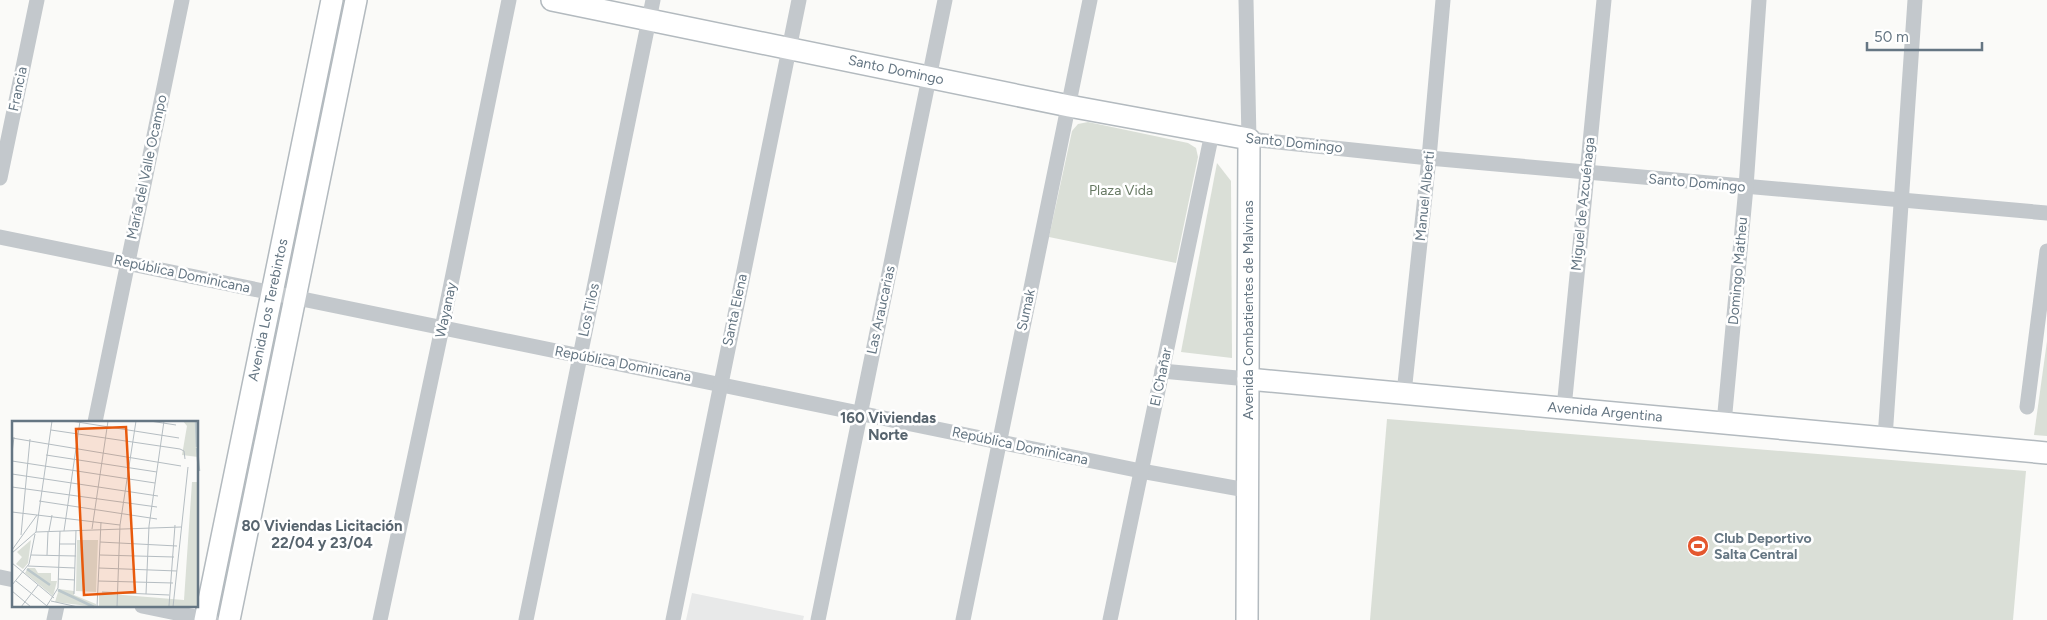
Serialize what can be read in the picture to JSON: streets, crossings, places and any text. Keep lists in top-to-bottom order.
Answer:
{
  "streets": {
    "street": [
      "Santo Domingo",
      "Francia",
      "María del Valle Ocampo",
      "Manuel Alberti",
      "Miguel de Azcuénaga",
      "Domingo Matheu",
      "República Dominicana",
      "Avenida Los Terebintos",
      "Wayanay",
      "Los Tilos",
      "Santa Elena",
      "Las Araucarias",
      "Sumak",
      "Avenida Combatientes de Malvinas",
      "El Chañar",
      "Avenida Argentina"
    ]
  },
  "crossings": [
    ["Santo Domingo", "Manuel Alberti"],
    ["Santo Domingo", "Miguel de Azcuénaga"],
    ["Santo Domingo", "Domingo Matheu"],
    ["Santo Domingo", "Los Tilos"],
    ["Santo Domingo", "Santa Elena"],
    ["Santo Domingo", "Las Araucarias"],
    ["Santo Domingo", "Sumak"],
    ["Santo Domingo", "Avenida Combatientes de Malvinas"],
    ["Santo Domingo", "El Chañar"],
    ["María del Valle Ocampo", "República Dominicana"],
    ["Manuel Alberti", "Avenida Argentina"],
    ["Miguel de Azcuénaga", "Avenida Argentina"],
    ["Domingo Matheu", "Avenida Argentina"],
    ["República Dominicana", "Avenida Los Terebintos"],
    ["República Dominicana", "Wayanay"],
    ["República Dominicana", "Los Tilos"],
    ["República Dominicana", "Santa Elena"],
    ["República Dominicana", "Las Araucarias"],
    ["República Dominicana", "Sumak"],
    ["República Dominicana", "Avenida Combatientes de Malvinas"],
    ["República Dominicana", "El Chañar"],
    ["Avenida Combatientes de Malvinas", "Avenida Argentina"],
    ["El Chañar", "Avenida Argentina"]
  ],
  "districts": ["160 Viviendas Norte", "80 Viviendas Licitación 22/04 y 23/04"],
  "parks": ["Plaza Vida"],
  "places": {
    "sports": ["Club Deportivo Salta Central"]
  },
  "scale_bar": "50 m"
}
